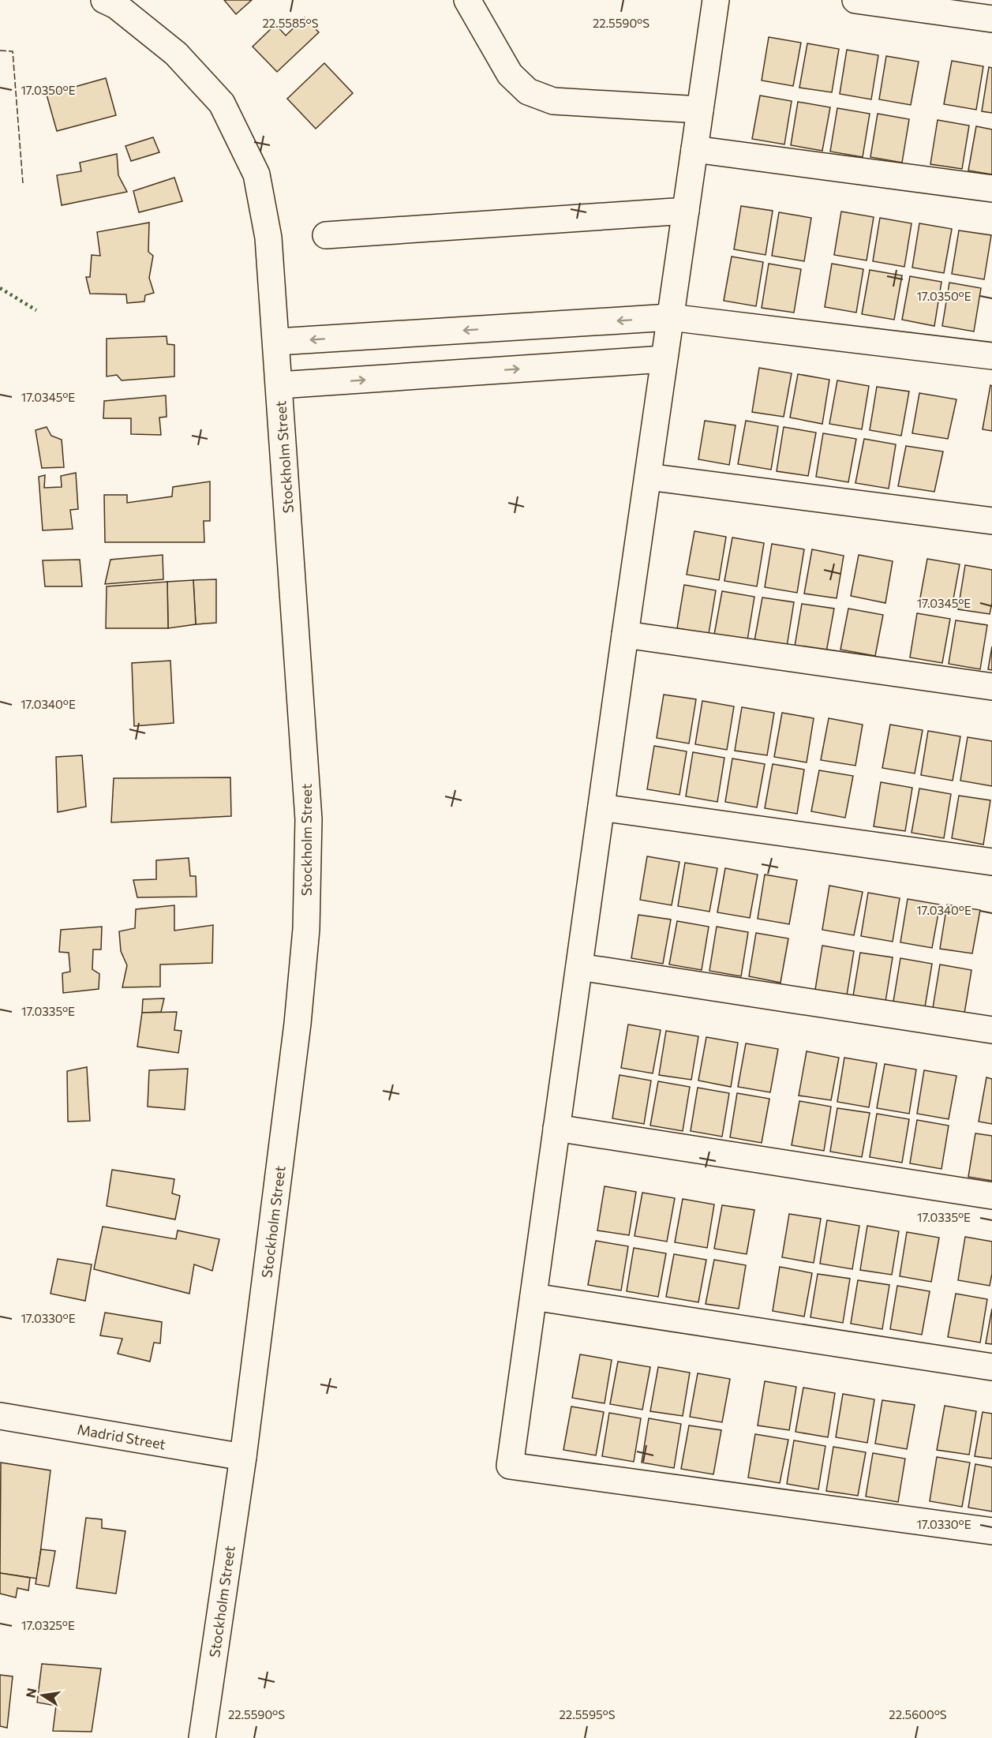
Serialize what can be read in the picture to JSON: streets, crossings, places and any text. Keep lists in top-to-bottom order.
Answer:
{
  "streets": {
    "street": ["Stockholm Street", "Madrid Street"]
  },
  "crossings": [
    ["Stockholm Street", "Madrid Street"]
  ],
  "north": "left",
  "coordinates": [
    "22.5585°S",
    "22.5590°S",
    "17.0350°E",
    "17.0345°E",
    "17.0340°E",
    "17.0335°E",
    "17.0330°E",
    "17.0325°E",
    "22.5595°S",
    "22.5600°S"
  ]
}
